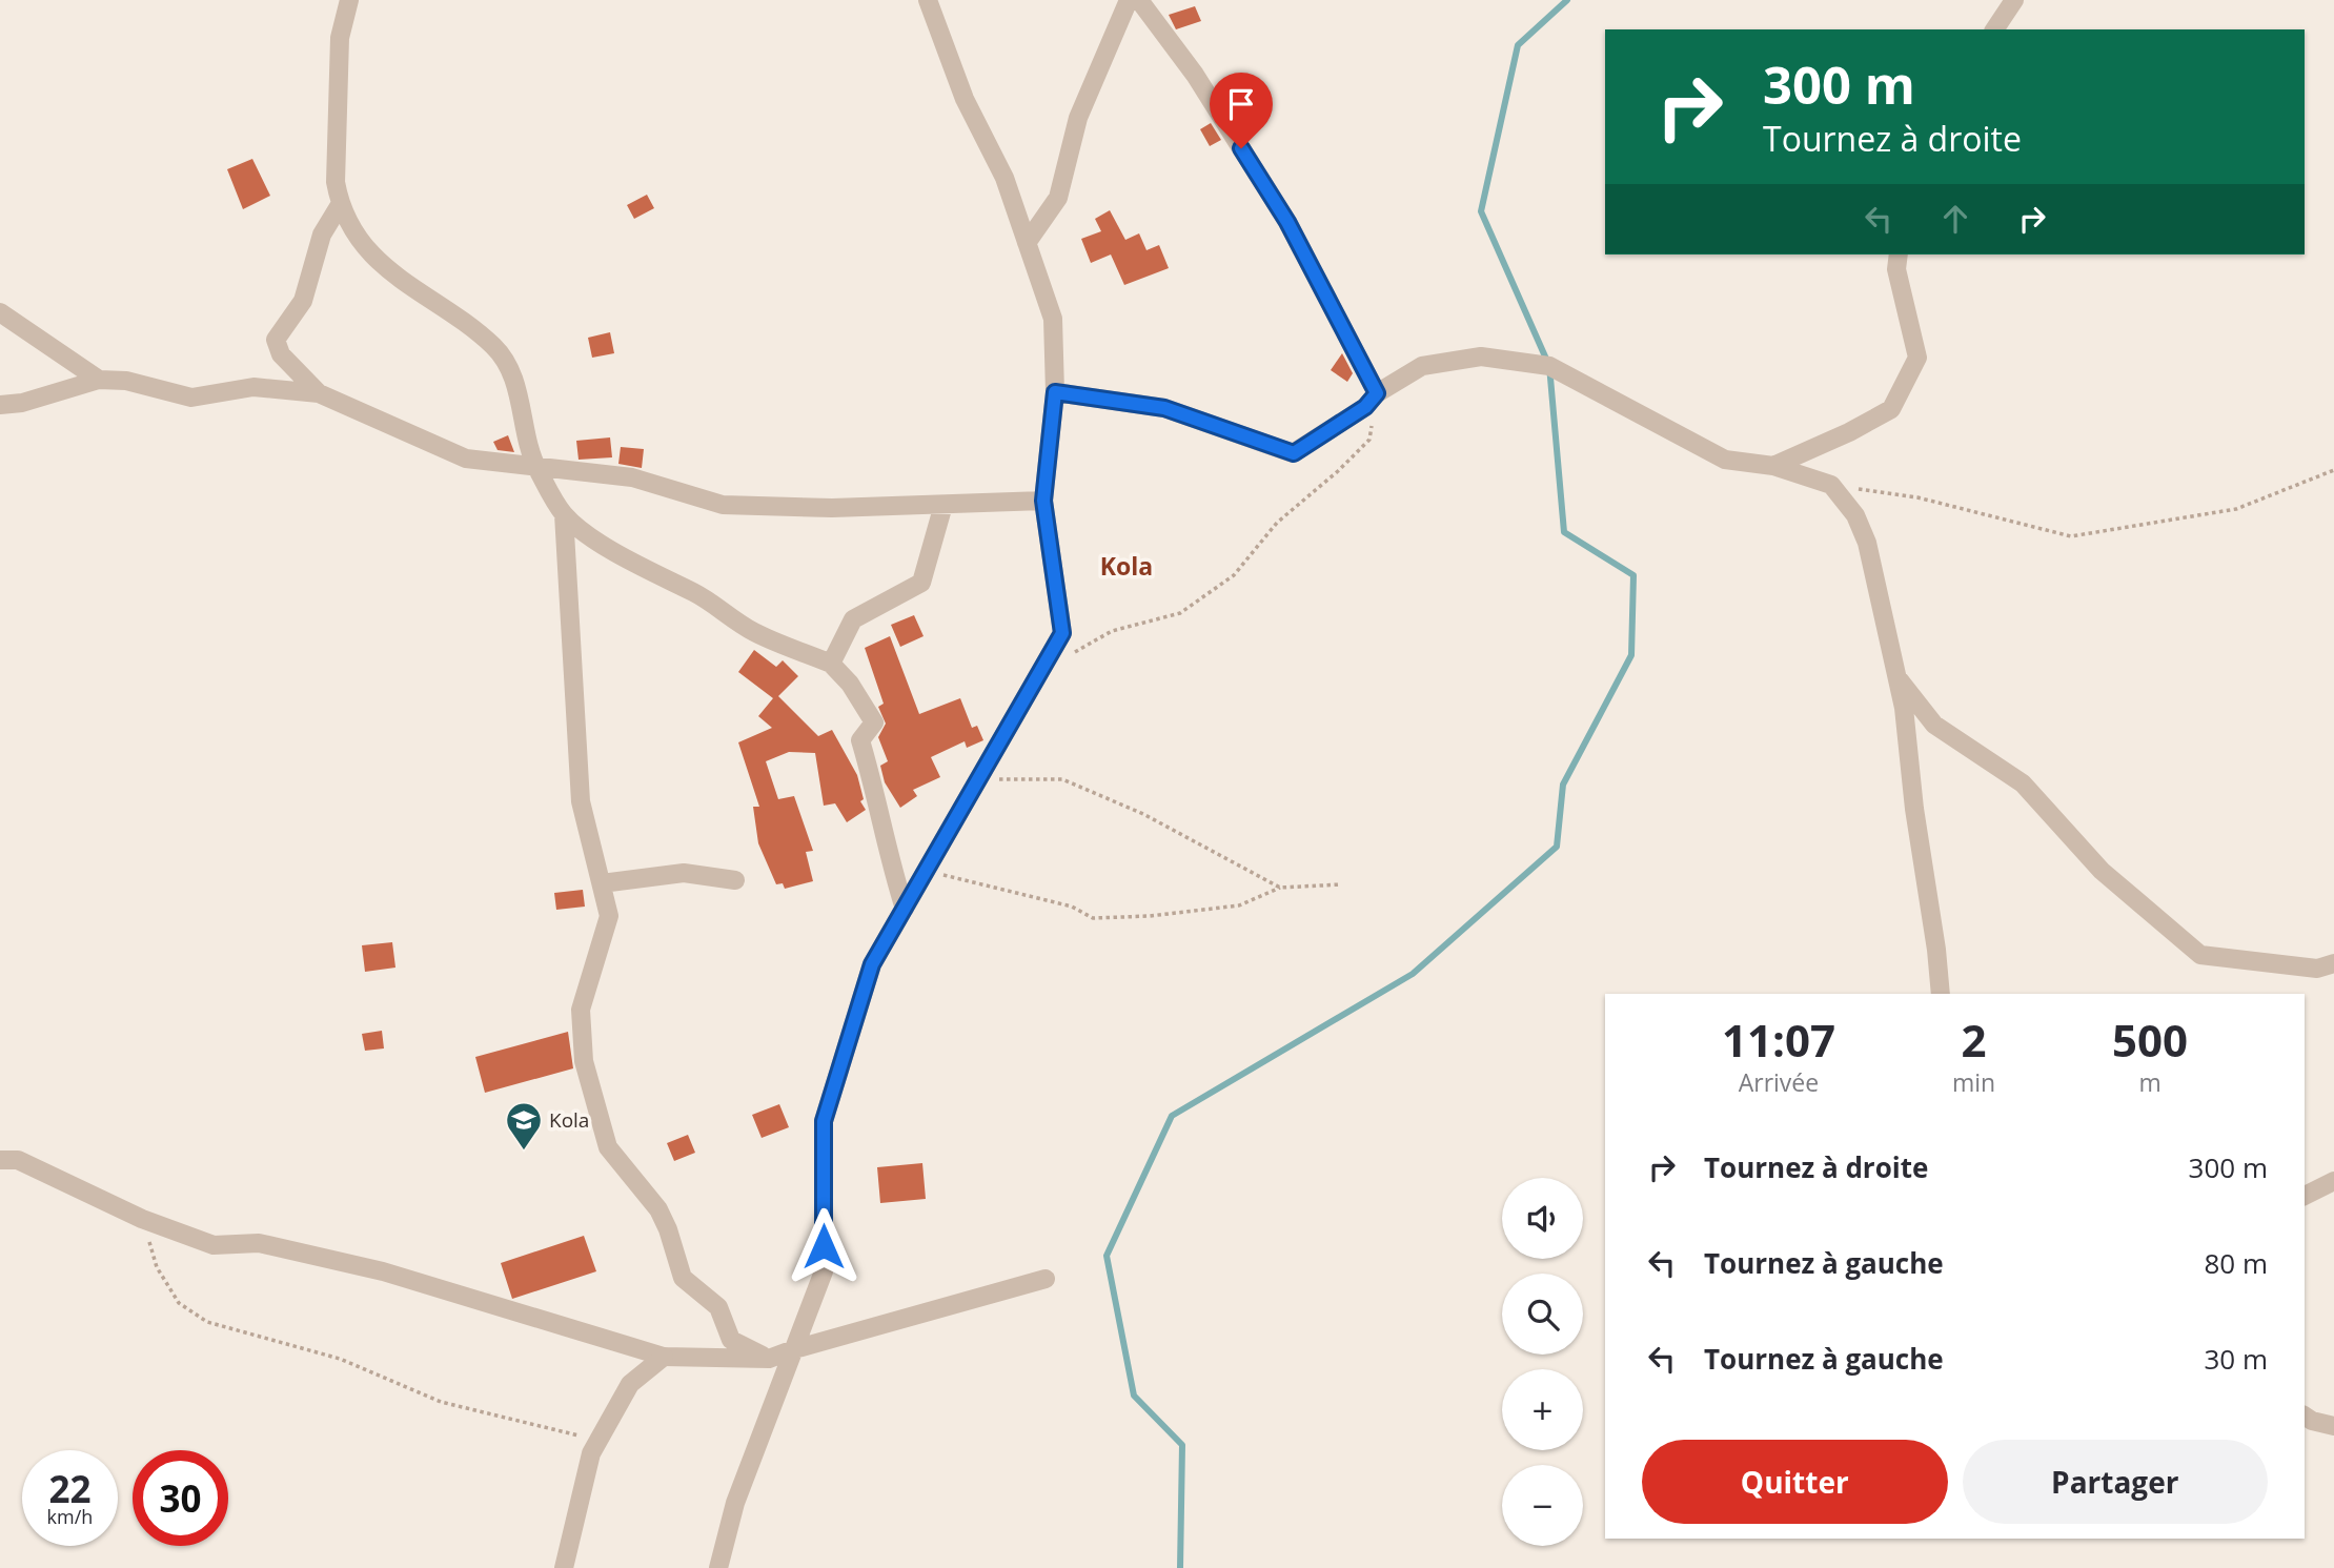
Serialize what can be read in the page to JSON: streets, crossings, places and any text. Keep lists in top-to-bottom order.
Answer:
{
  "districts": ["Kola"],
  "places": {
    "school or university": ["Kola"]
  },
  "page": {
    "turn": ["300 m", "Tournez à droite"],
    "eta": [
      "11:07",
      "Arrivée",
      "2",
      "min",
      "500",
      "m"
    ],
    "list": [
      {
        "name": "Tournez à droite",
        "value": "300 m"
      },
      {
        "name": "Tournez à gauche",
        "value": "80 m"
      },
      {
        "name": "Tournez à gauche",
        "value": "30 m"
      }
    ],
    "map_buttons": ["+", "−"],
    "buttons": ["Quitter", "Partager"],
    "speed": "22 km/h",
    "limit": "30"
  }
}
